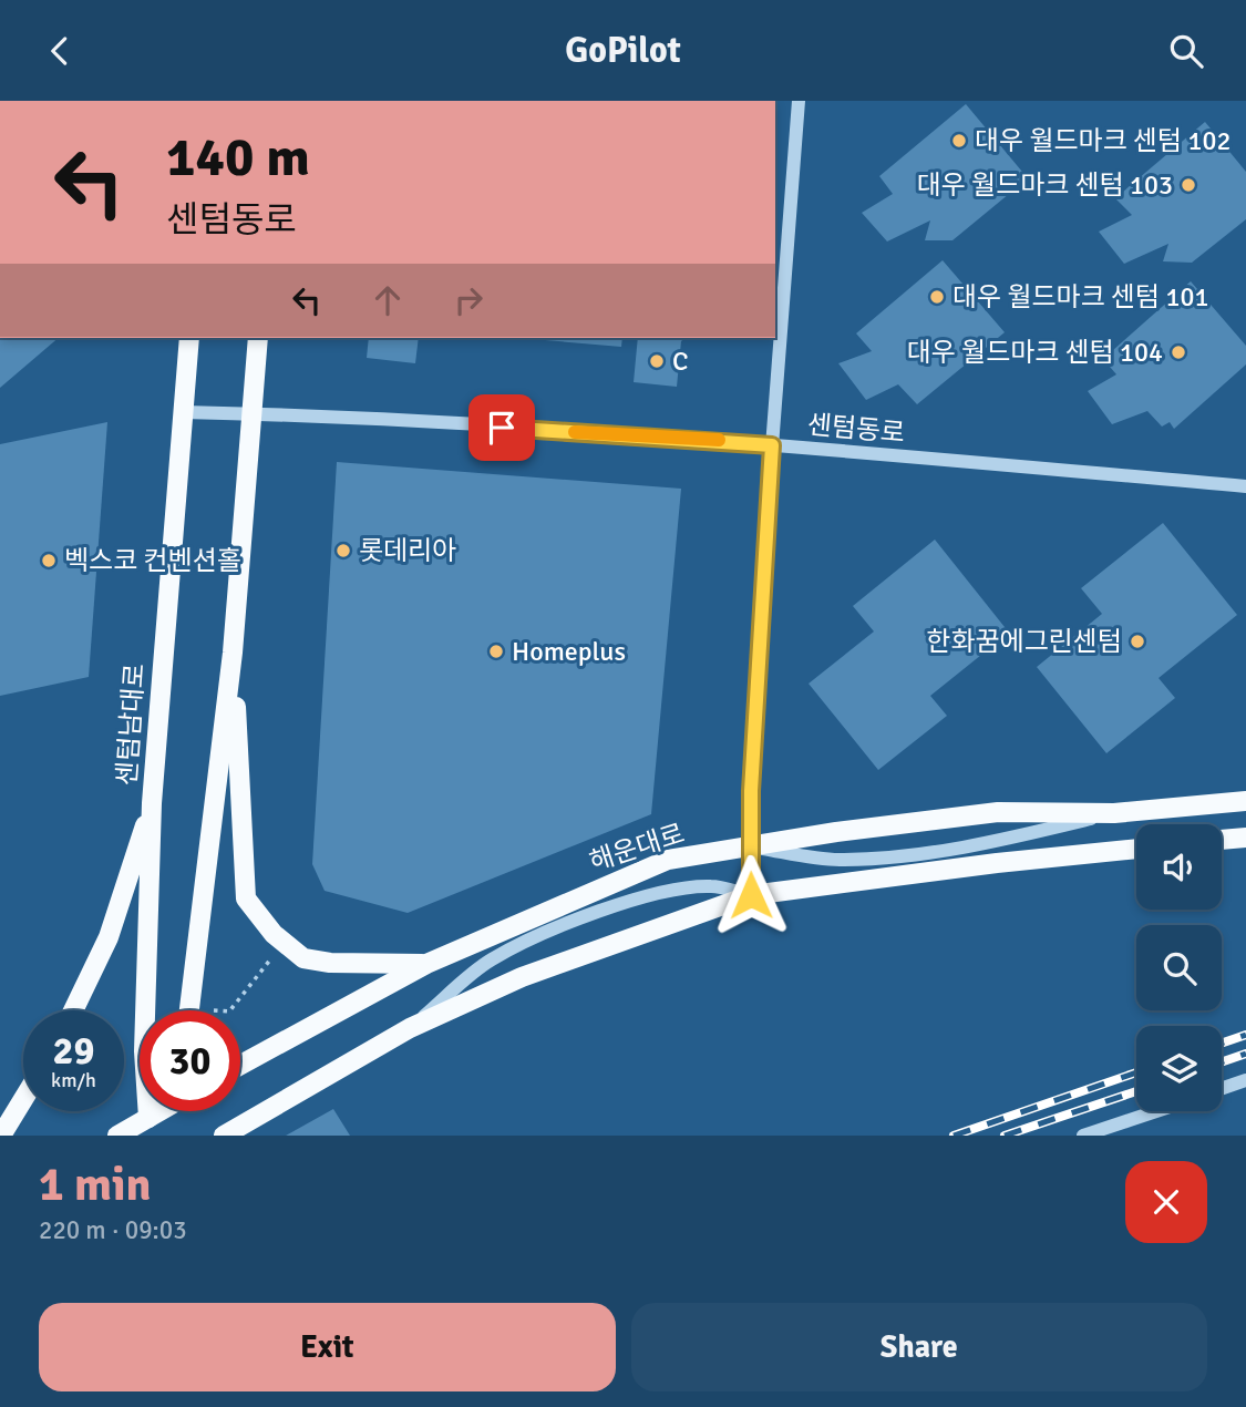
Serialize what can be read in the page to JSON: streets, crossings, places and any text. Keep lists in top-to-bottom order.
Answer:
{
  "streets": {
    "main road": ["센텀남대로", "해운대로"],
    "street": ["센텀동로"]
  },
  "crossings": [
    ["센텀동로", "센텀남대로"]
  ],
  "places": [
    "대우 월드마크 센텀 102",
    "대우 월드마크 센텀 103",
    "대우 월드마크 센텀 101",
    "대우 월드마크 센텀 104",
    "C",
    "롯데리아",
    "벡스코 컨벤션홀",
    "한화꿈에그린센텀",
    "Homeplus"
  ],
  "page": {
    "header": "GoPilot",
    "turn": ["140 m", "센텀동로"],
    "speed": "29 km/h",
    "limit": "30",
    "heading": ["1 min", "220 m · 09:03"],
    "buttons": ["Exit", "Share"]
  }
}
